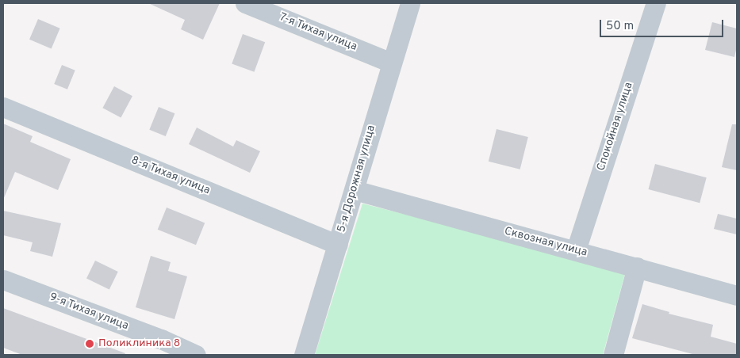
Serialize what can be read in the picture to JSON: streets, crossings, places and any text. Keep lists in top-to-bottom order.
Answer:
{
  "streets": {
    "street": [
      "7-я Тихая улица",
      "Спокойная улица",
      "8-я Тихая улица",
      "5-я Дорожная улица",
      "Сквозная улица",
      "9-я Тихая улица"
    ]
  },
  "crossings": [
    ["7-я Тихая улица", "5-я Дорожная улица"],
    ["Спокойная улица", "Сквозная улица"],
    ["8-я Тихая улица", "5-я Дорожная улица"],
    ["5-я Дорожная улица", "Сквозная улица"]
  ],
  "places": ["Поликлиника 8"],
  "scale_bar": "50 m"
}
